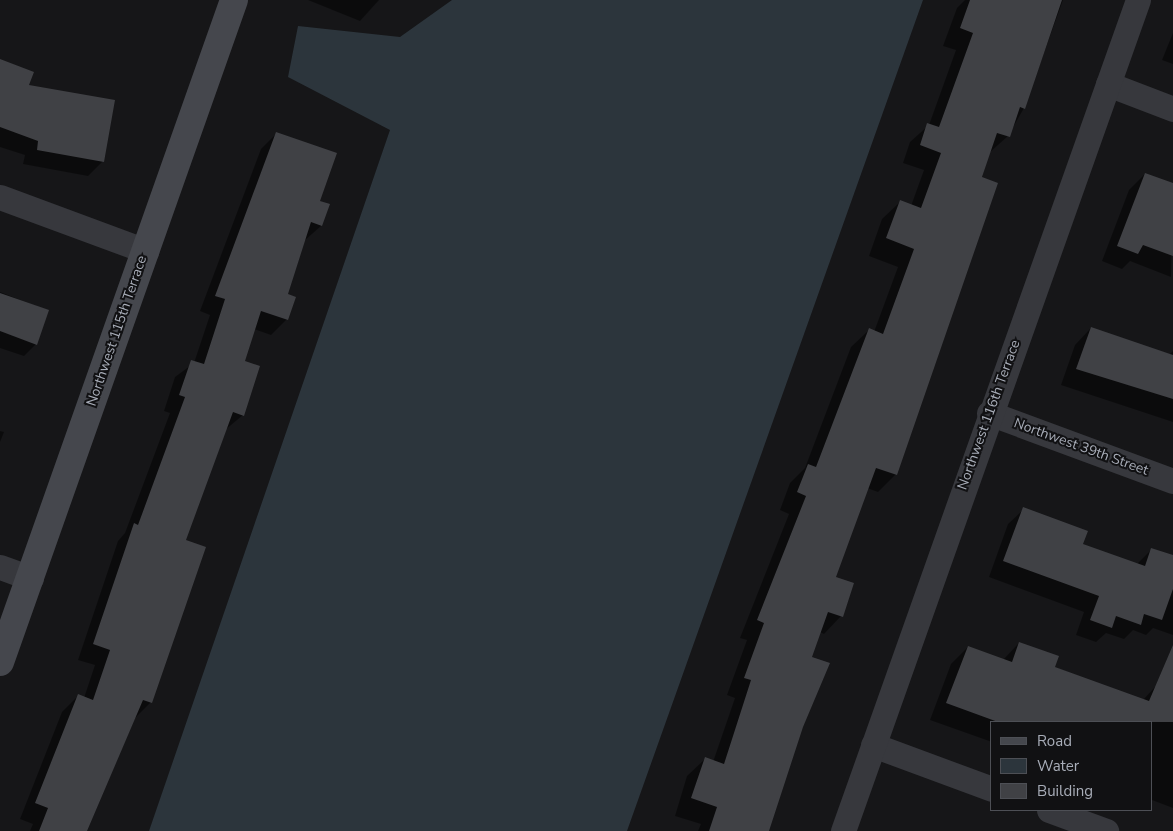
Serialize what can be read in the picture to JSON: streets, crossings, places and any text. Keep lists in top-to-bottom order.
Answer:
{
  "streets": {
    "street": ["Northwest 115th Terrace", "Northwest 116th Terrace", "Northwest 39th Street"]
  },
  "crossings": [
    ["Northwest 116th Terrace", "Northwest 39th Street"]
  ],
  "legend": ["Road", "Water", "Building"]
}
